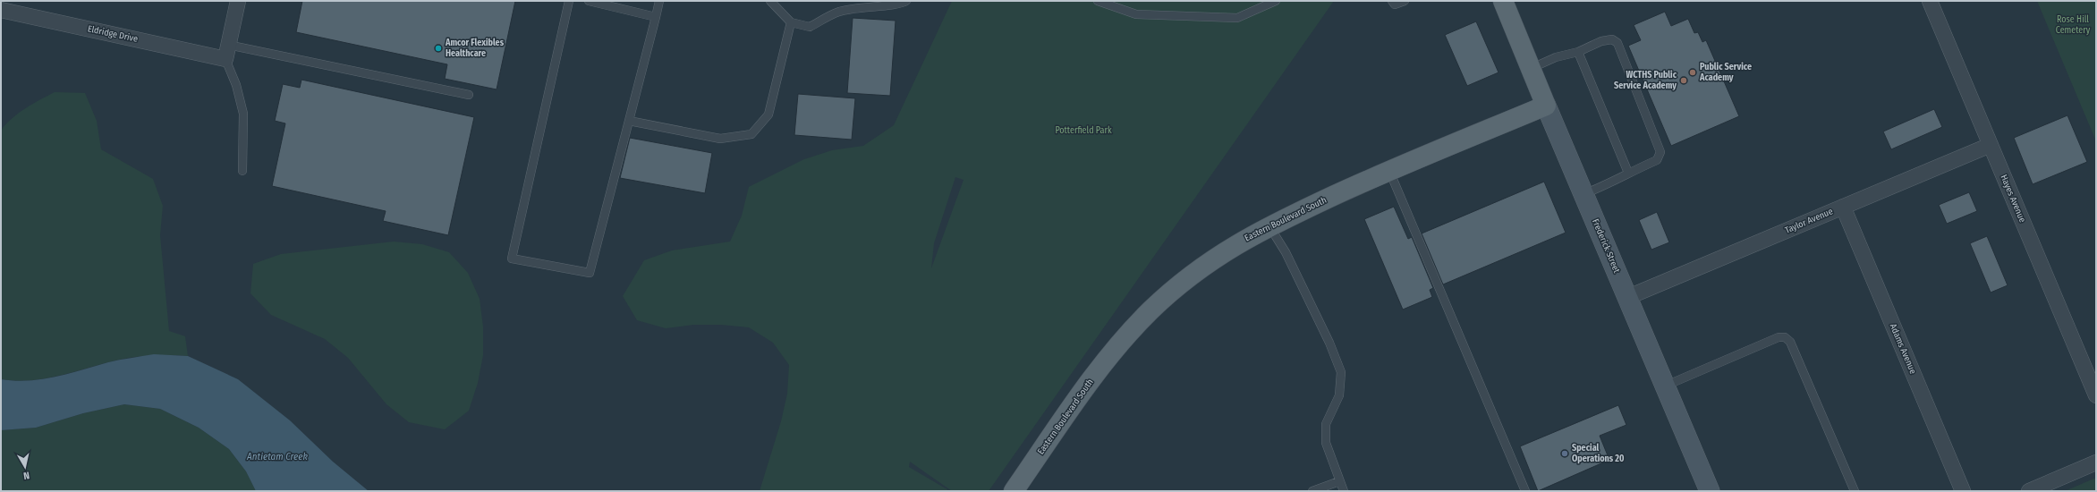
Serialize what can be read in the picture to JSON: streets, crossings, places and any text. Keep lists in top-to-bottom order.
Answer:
{
  "streets": {
    "main road": ["Eastern Boulevard South", "Frederick Street"],
    "street": [
      "Eldridge Drive",
      "Hayes Avenue",
      "Taylor Avenue",
      "Adams Avenue"
    ]
  },
  "crossings": [
    ["Hayes Avenue", "Taylor Avenue"],
    ["Eastern Boulevard South", "Frederick Street"],
    ["Taylor Avenue", "Frederick Street"],
    ["Taylor Avenue", "Adams Avenue"]
  ],
  "water": ["Antietam Creek"],
  "parks": ["Rose Hill Cemetery", "Potterfield Park"],
  "places": [
    "Amcor Flexibles Healthcare",
    "Public Service Academy",
    "WCTHS Public Service Academy",
    "Special Operations 20"
  ],
  "north": "bottom"
}
